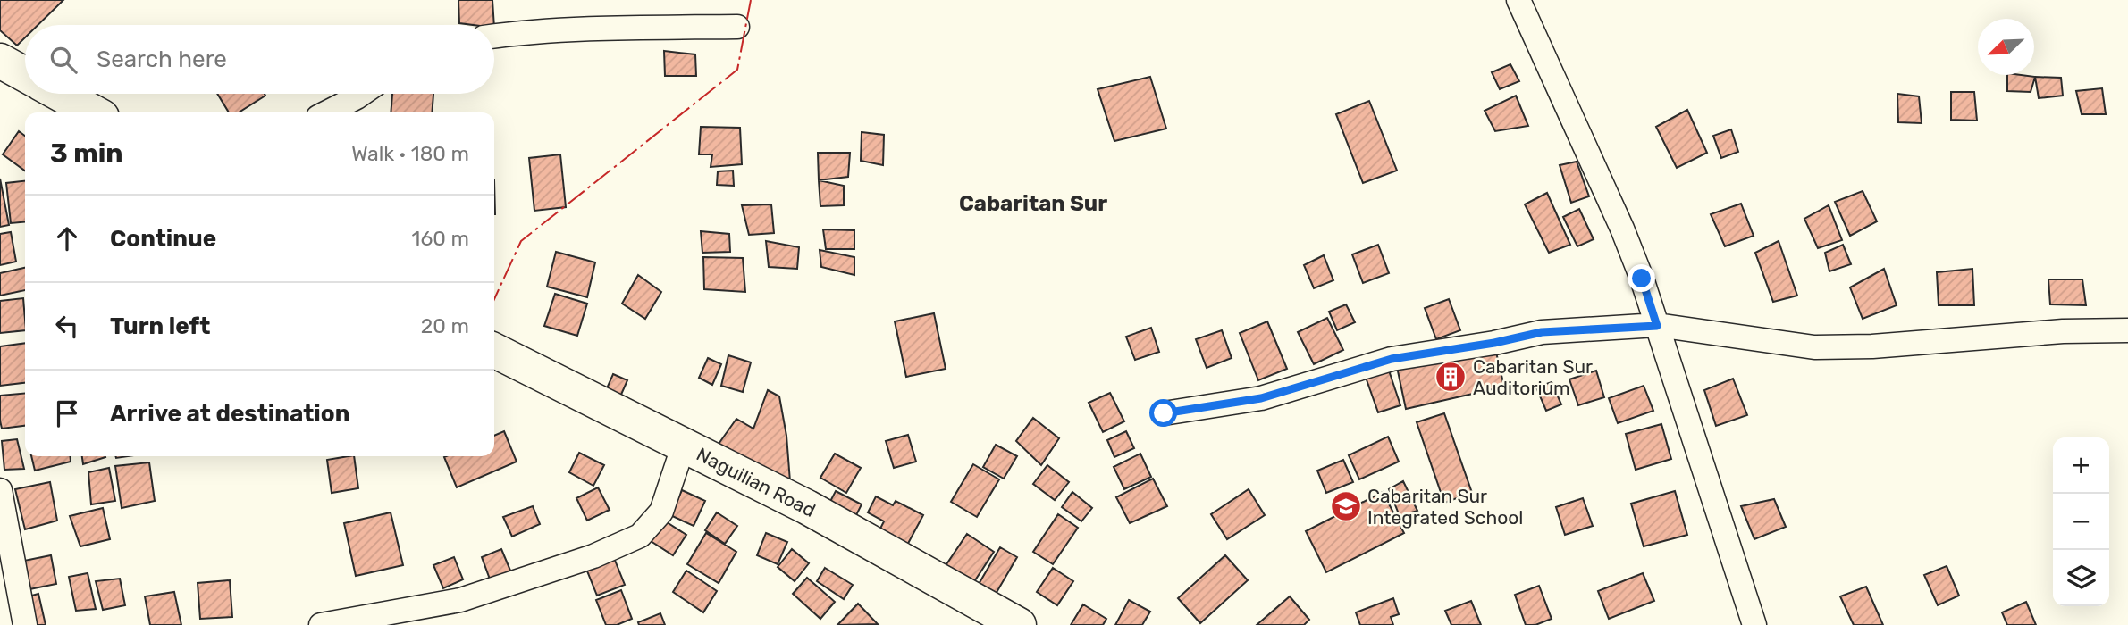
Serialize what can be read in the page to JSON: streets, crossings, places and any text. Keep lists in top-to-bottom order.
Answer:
{
  "streets": {
    "highway": ["Naguilian Road"]
  },
  "districts": ["Cabaritan Sur"],
  "places": {
    "building": ["Cabaritan Sur Auditorium"],
    "school or university": ["Cabaritan Sur Integrated School"]
  },
  "north": "bottom left",
  "page": {
    "search": "Search here",
    "heading": ["3 min", "Walk · 180 m"],
    "list": [
      ["Continue", "160 m"],
      ["Turn left", "20 m"],
      "Arrive at destination"
    ],
    "map_buttons": ["+", "−"]
  }
}
